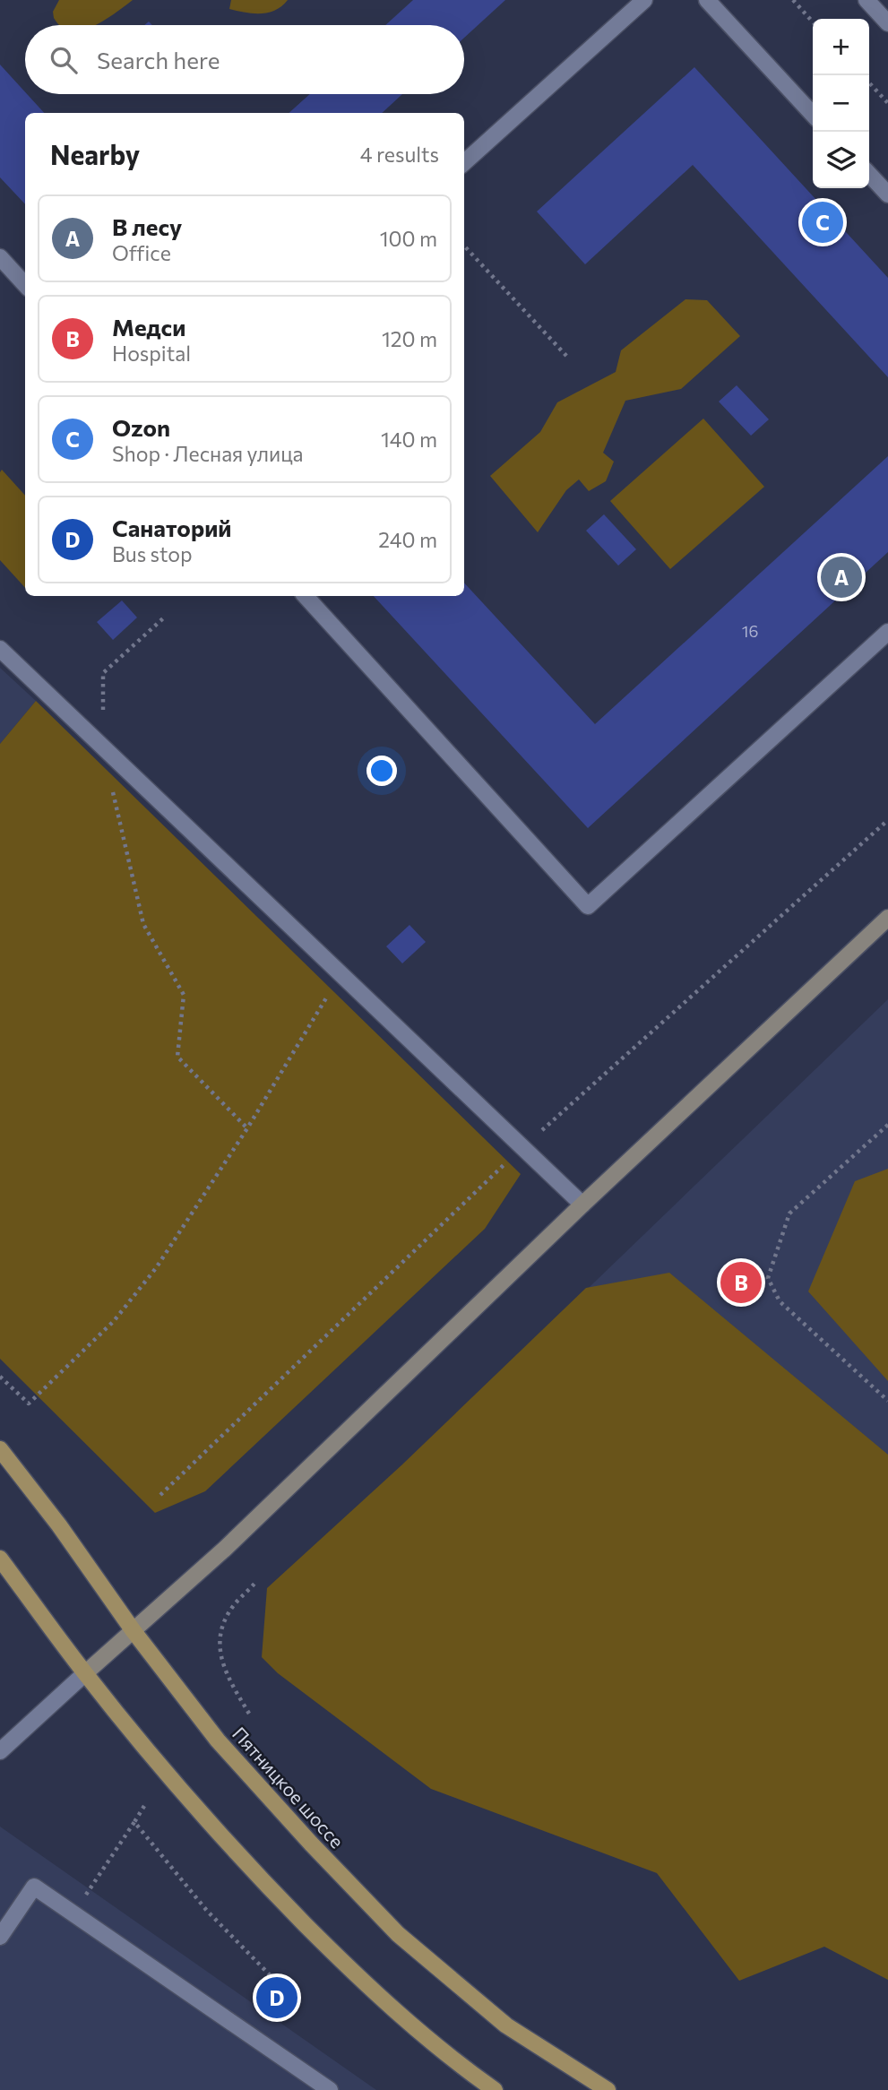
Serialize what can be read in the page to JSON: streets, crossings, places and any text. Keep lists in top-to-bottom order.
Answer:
{
  "streets": {
    "main road": ["Пятницкое шоссе"]
  },
  "house_numbers": ["16"],
  "page": {
    "map_buttons": ["+", "−"],
    "search": "Search here",
    "heading": ["Nearby", "4 results"],
    "list": [
      {
        "mark": "A",
        "name": "В лесу",
        "note": "Office",
        "value": "100 m"
      },
      {
        "mark": "B",
        "name": "Медси",
        "note": "Hospital",
        "value": "120 m"
      },
      {
        "mark": "C",
        "name": "Ozon",
        "note": "Shop · Лесная улица",
        "value": "140 m"
      },
      {
        "mark": "D",
        "name": "Санаторий",
        "note": "Bus stop",
        "value": "240 m"
      }
    ],
    "pins": [
      "C",
      "A",
      "B",
      "D"
    ]
  }
}
